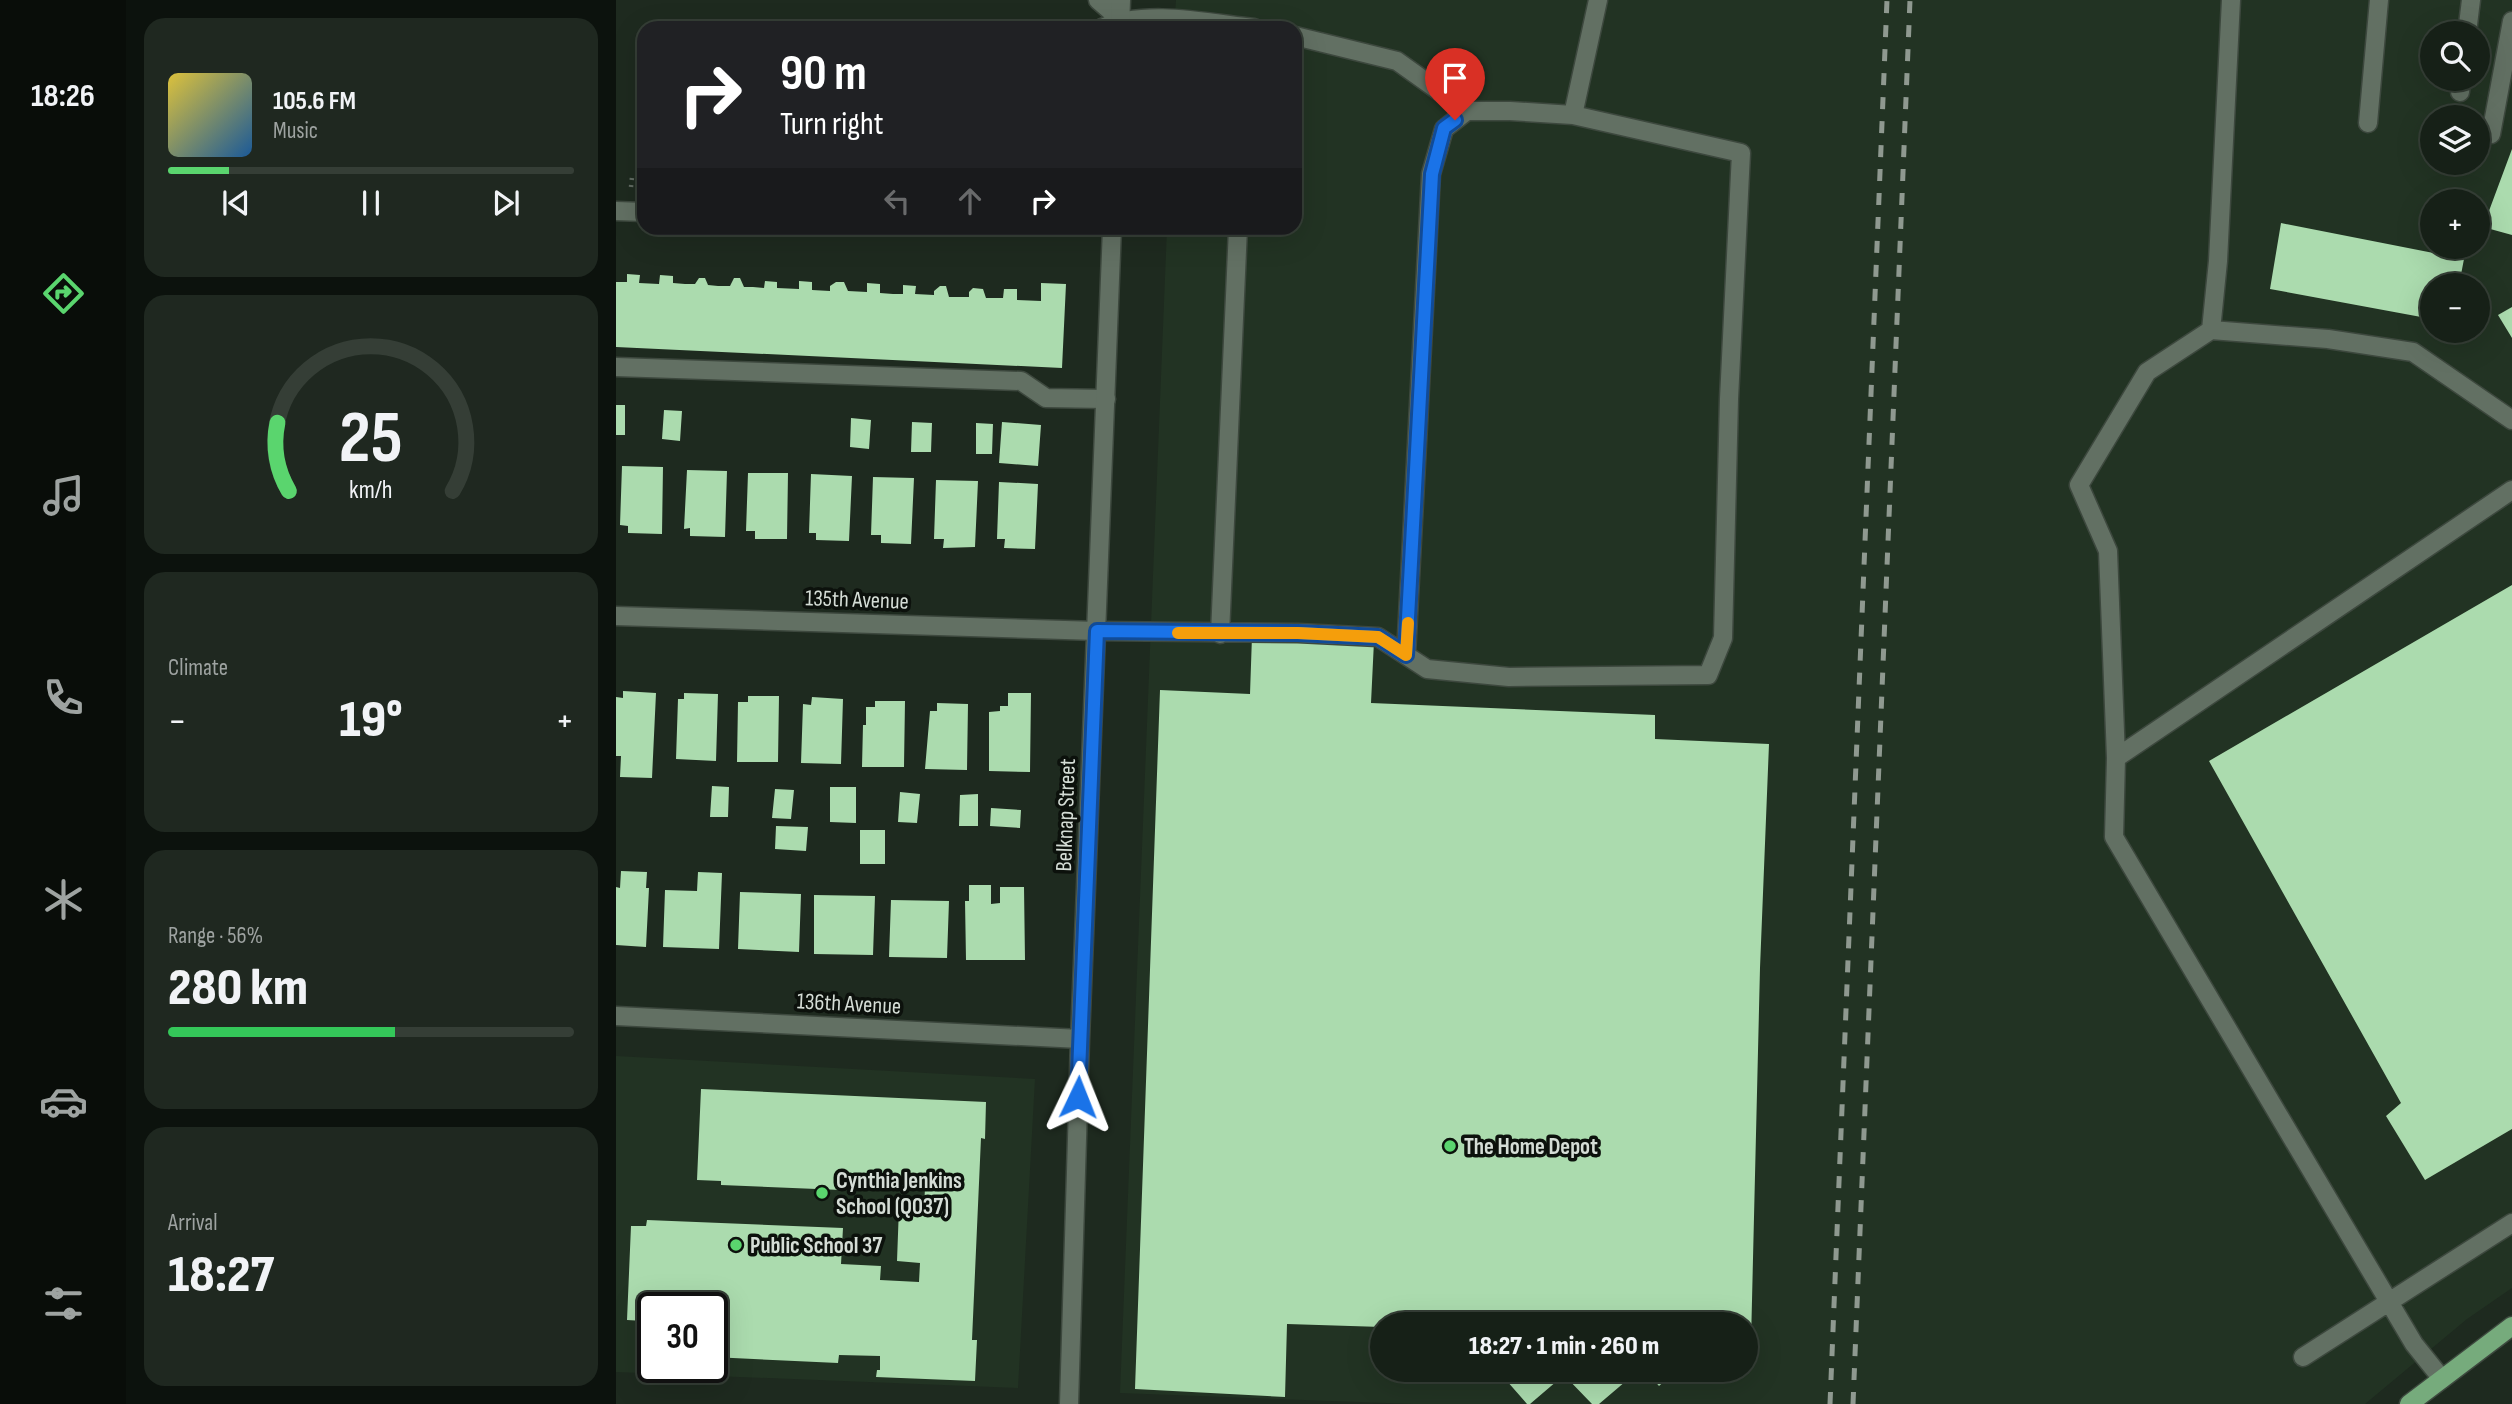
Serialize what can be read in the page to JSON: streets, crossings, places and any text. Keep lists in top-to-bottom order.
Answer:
{
  "streets": {
    "street": ["135th Avenue", "Belknap Street", "136th Avenue"]
  },
  "crossings": [
    ["135th Avenue", "Belknap Street"],
    ["Belknap Street", "136th Avenue"]
  ],
  "places": ["The Home Depot", "Cynthia Jenkins School (Q037)", "Public School 37"],
  "page": {
    "tabs": "18:26",
    "map_buttons": ["+", "−"],
    "turn": ["90 m", "Turn right"],
    "song": ["105.6 FM", "Music"],
    "tile": [
      "Climate",
      ["Range · 56%", "280 km"],
      ["Arrival", "18:27"]
    ],
    "heat": ["−", "19°", "+"],
    "limit": "30",
    "trip": "18:27 · 1 min · 260 m",
    "gauge": ["25", "km/h"]
  }
}
